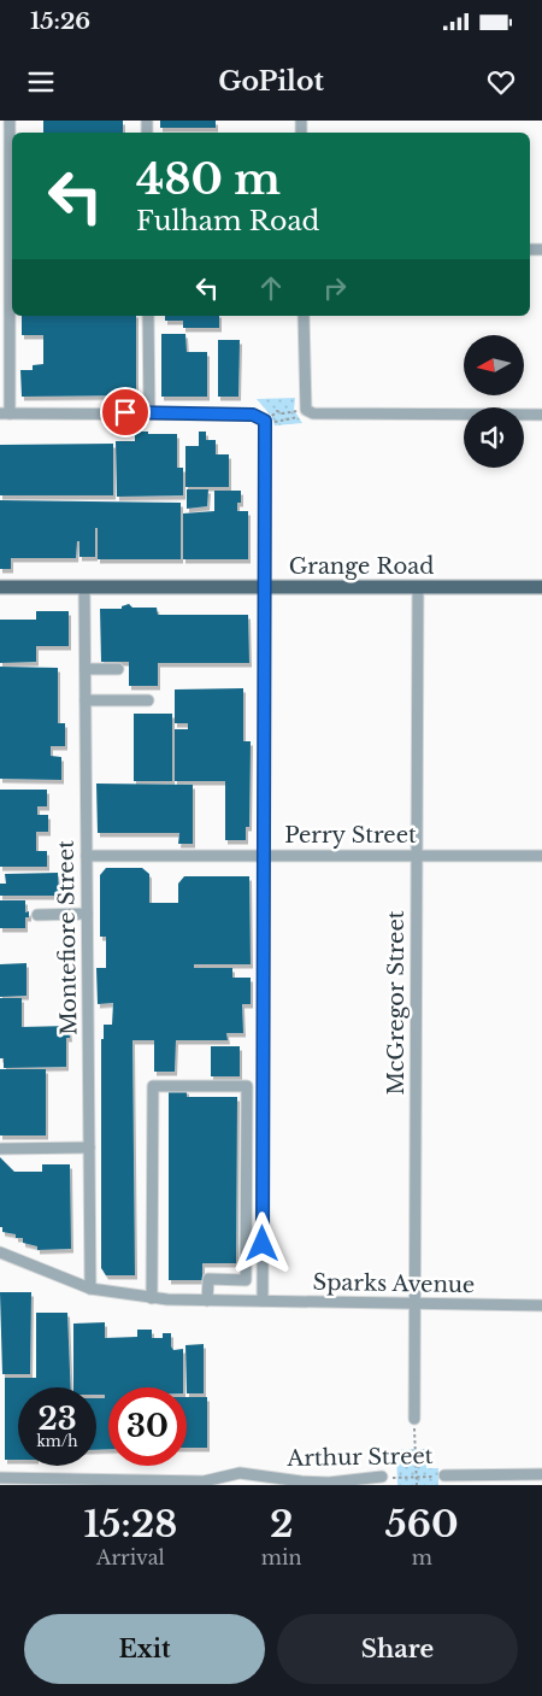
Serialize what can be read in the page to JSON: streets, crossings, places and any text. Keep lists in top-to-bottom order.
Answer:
{
  "streets": {
    "main road": ["Grange Road"],
    "street": [
      "Perry Street",
      "Montefiore Street",
      "McGregor Street",
      "Sparks Avenue",
      "Arthur Street"
    ]
  },
  "crossings": [
    ["Grange Road", "Montefiore Street"],
    ["Grange Road", "McGregor Street"],
    ["Perry Street", "Montefiore Street"],
    ["Perry Street", "McGregor Street"],
    ["Montefiore Street", "Sparks Avenue"],
    ["McGregor Street", "Sparks Avenue"]
  ],
  "north": "left",
  "page": {
    "status": "15:26",
    "header": "GoPilot",
    "turn": ["480 m", "Fulham Road"],
    "speed": "23 km/h",
    "limit": "30",
    "eta": [
      "15:28",
      "Arrival",
      "2",
      "min",
      "560",
      "m"
    ],
    "buttons": ["Exit", "Share"]
  }
}
